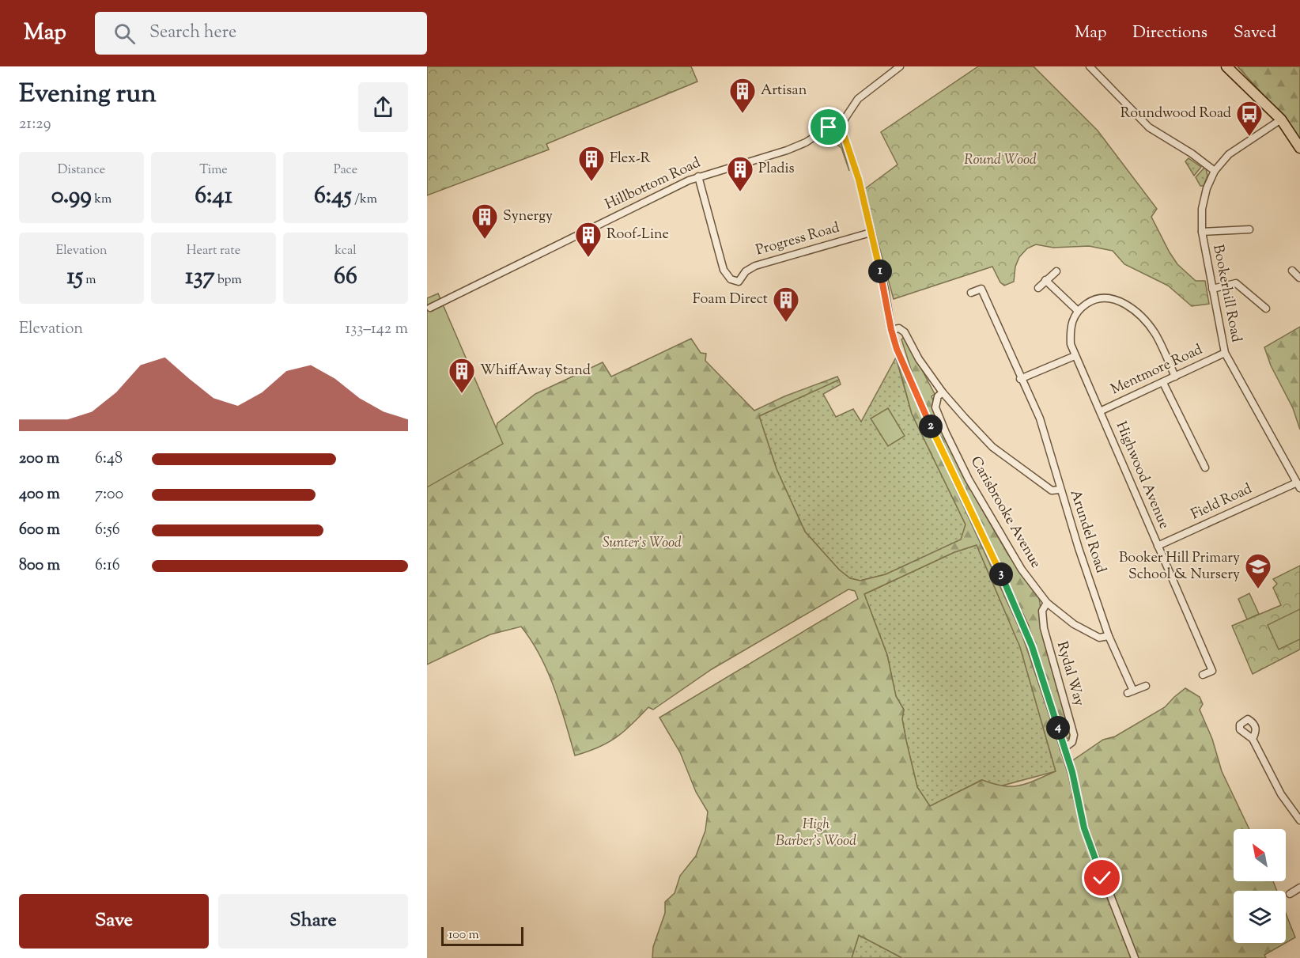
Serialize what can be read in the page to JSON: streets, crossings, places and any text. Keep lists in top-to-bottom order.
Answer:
{
  "streets": {
    "street": [
      "Hillbottom Road",
      "Progress Road",
      "Bookerhill Road",
      "Mentmore Road",
      "Highwood Avenue",
      "Field Road",
      "Carisbrooke Avenue",
      "Arundel Road",
      "Rydal Way"
    ]
  },
  "crossings": [
    ["Hillbottom Road", "Progress Road"],
    ["Bookerhill Road", "Mentmore Road"],
    ["Bookerhill Road", "Field Road"],
    ["Mentmore Road", "Highwood Avenue"],
    ["Highwood Avenue", "Field Road"],
    ["Carisbrooke Avenue", "Arundel Road"],
    ["Carisbrooke Avenue", "Rydal Way"]
  ],
  "parks": ["Round Wood", "Sunter's Wood", "High Barber's Wood"],
  "places": {
    "building": [
      "Artisan",
      "Flex-R",
      "Pladis",
      "Synergy",
      "Roof-Line",
      "Foam Direct",
      "WhiffAway Stand"
    ],
    "bus stop": ["Roundwood Road"],
    "school or university": ["Booker Hill Primary School & Nursery"]
  },
  "scale_bar": "100 m",
  "north": "top left",
  "page": {
    "header": "Map",
    "search": "Search here",
    "nav": ["Map", "Directions", "Saved"],
    "heading": ["Evening run", "21:29"],
    "stats": [
      ["Distance", "0.99 km"],
      ["Time", "6:41"],
      ["Pace", "6:45 /km"],
      ["Elevation", "15 m"],
      ["Heart rate", "137 bpm"],
      ["kcal", "66"]
    ],
    "pins": [
      "1",
      "2",
      "3",
      "4"
    ],
    "chart": ["Elevation", "133–142 m"],
    "list": [
      {
        "name": "200 m",
        "note": "6:48"
      },
      {
        "name": "400 m",
        "note": "7:00"
      },
      {
        "name": "600 m",
        "note": "6:56"
      },
      {
        "name": "800 m",
        "note": "6:16"
      }
    ],
    "buttons": ["Save", "Share"],
    "scale": "100 m"
  }
}
